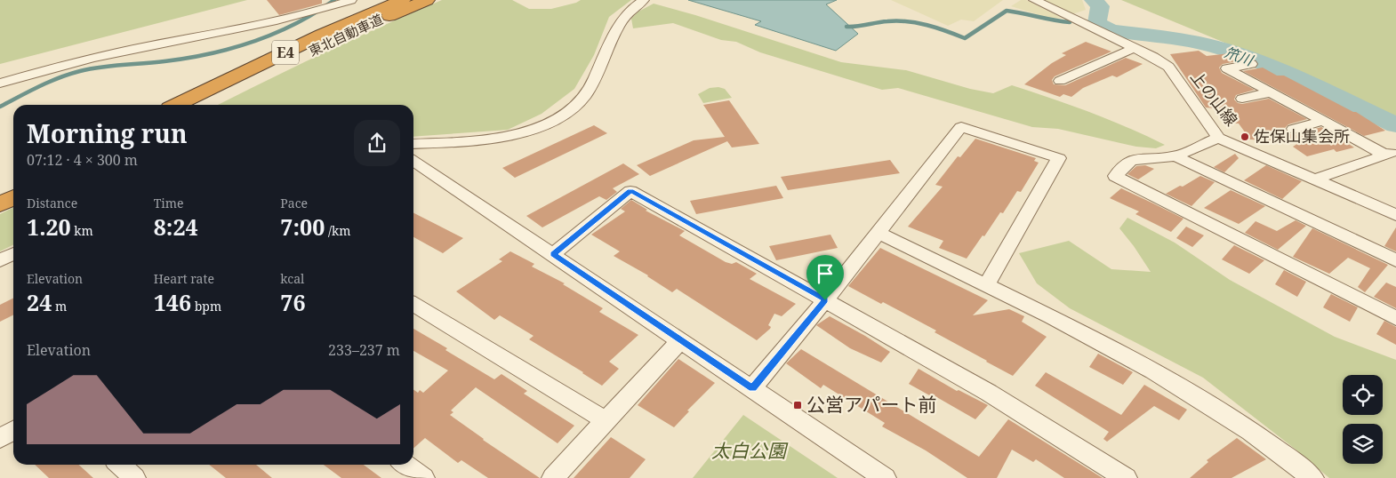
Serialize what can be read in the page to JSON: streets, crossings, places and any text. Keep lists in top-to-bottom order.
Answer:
{
  "streets": {
    "highway": ["東北自動車道", "E4"],
    "street": ["上の山線"]
  },
  "water": ["笊川"],
  "parks": ["太白公園"],
  "places": {
    "other": ["佐保山集会所"],
    "transit": ["公営アパート前"]
  },
  "page": {
    "heading": ["Morning run", "07:12 · 4 × 300 m"],
    "stats": [
      ["Distance", "1.20 km"],
      ["Time", "8:24"],
      ["Pace", "7:00 /km"],
      ["Elevation", "24 m"],
      ["Heart rate", "146 bpm"],
      ["kcal", "76"]
    ],
    "chart": ["Elevation", "233–237 m"]
  }
}
